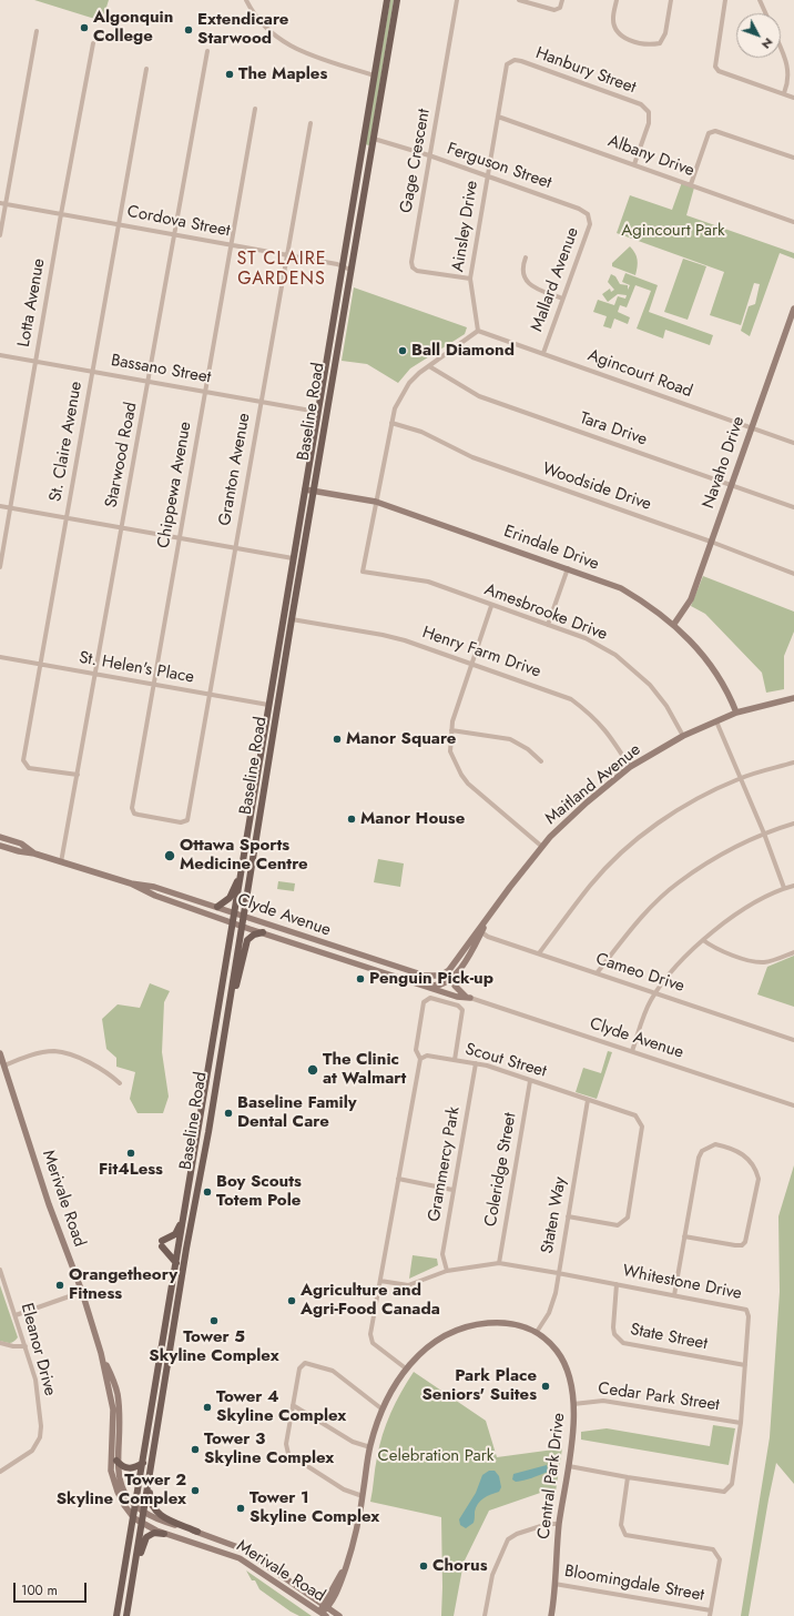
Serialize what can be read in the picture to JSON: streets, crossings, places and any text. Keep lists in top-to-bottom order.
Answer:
{
  "streets": {
    "main road": [
      "Baseline Road",
      "Navaho Drive",
      "Erindale Drive",
      "Maitland Avenue",
      "Clyde Avenue",
      "Merivale Road",
      "Central Park Drive"
    ],
    "street": [
      "Hanbury Street",
      "Albany Drive",
      "Gage Crescent",
      "Ferguson Street",
      "Cordova Street",
      "Ainsley Drive",
      "Mallard Avenue",
      "Lotta Avenue",
      "Bassano Street",
      "Agincourt Road",
      "Tara Drive",
      "St. Claire Avenue",
      "Starwood Road",
      "Granton Avenue",
      "Chippewa Avenue",
      "Woodside Drive",
      "Amesbrooke Drive",
      "Henry Farm Drive",
      "St. Helen's Place",
      "Cameo Drive",
      "Scout Street",
      "Grammercy Park",
      "Coleridge Street",
      "Staten Way",
      "Whitestone Drive",
      "State Street",
      "Eleanor Drive",
      "Cedar Park Street",
      "Bloomingdale Street"
    ]
  },
  "crossings": [
    ["Hanbury Street", "Albany Drive"],
    ["Hanbury Street", "Ainsley Drive"],
    ["Albany Drive", "Ainsley Drive"],
    ["Gage Crescent", "Ferguson Street"],
    ["Gage Crescent", "Ainsley Drive"],
    ["Ferguson Street", "Ainsley Drive"],
    ["Ferguson Street", "Mallard Avenue"],
    ["Ferguson Street", "Baseline Road"],
    ["Cordova Street", "Lotta Avenue"],
    ["Cordova Street", "Baseline Road"],
    ["Cordova Street", "St. Claire Avenue"],
    ["Cordova Street", "Starwood Road"],
    ["Cordova Street", "Granton Avenue"],
    ["Cordova Street", "Chippewa Avenue"],
    ["Ainsley Drive", "Agincourt Road"],
    ["Mallard Avenue", "Agincourt Road"],
    ["Lotta Avenue", "Bassano Street"],
    ["Bassano Street", "Baseline Road"],
    ["Bassano Street", "St. Claire Avenue"],
    ["Bassano Street", "Starwood Road"],
    ["Bassano Street", "Granton Avenue"],
    ["Bassano Street", "Chippewa Avenue"],
    ["Agincourt Road", "Navaho Drive"],
    ["Baseline Road", "Erindale Drive"],
    ["Baseline Road", "Henry Farm Drive"],
    ["Baseline Road", "St. Helen's Place"],
    ["Baseline Road", "Clyde Avenue"],
    ["Baseline Road", "Merivale Road"],
    ["Tara Drive", "Navaho Drive"],
    ["St. Claire Avenue", "Starwood Road"],
    ["St. Claire Avenue", "St. Helen's Place"],
    ["Starwood Road", "St. Helen's Place"],
    ["Starwood Road", "Clyde Avenue"],
    ["Navaho Drive", "Woodside Drive"],
    ["Navaho Drive", "Erindale Drive"],
    ["Granton Avenue", "Chippewa Avenue"],
    ["Granton Avenue", "St. Helen's Place"],
    ["Chippewa Avenue", "St. Helen's Place"],
    ["Erindale Drive", "Amesbrooke Drive"],
    ["Erindale Drive", "Maitland Avenue"],
    ["Amesbrooke Drive", "Maitland Avenue"],
    ["Henry Farm Drive", "Maitland Avenue"],
    ["Maitland Avenue", "Clyde Avenue"],
    ["Maitland Avenue", "Cameo Drive"],
    ["Scout Street", "Grammercy Park"],
    ["Scout Street", "Coleridge Street"],
    ["Scout Street", "Staten Way"],
    ["Grammercy Park", "Whitestone Drive"],
    ["Coleridge Street", "Whitestone Drive"],
    ["Merivale Road", "Central Park Drive"],
    ["Staten Way", "Whitestone Drive"],
    ["Staten Way", "Central Park Drive"],
    ["Whitestone Drive", "State Street"],
    ["Whitestone Drive", "Cedar Park Street"],
    ["Whitestone Drive", "Central Park Drive"],
    ["Cedar Park Street", "Central Park Drive"],
    ["Central Park Drive", "Bloomingdale Street"]
  ],
  "districts": ["ST CLAIRE GARDENS"],
  "parks": ["Agincourt Park", "Celebration Park"],
  "places": [
    "Algonquin College",
    "Extendicare Starwood",
    "The Maples",
    "Ball Diamond",
    "Manor Square",
    "Manor House",
    "Ottawa Sports Medicine Centre",
    "Penguin Pick-up",
    "The Clinic at Walmart",
    "Baseline Family Dental Care",
    "Fit4Less",
    "Boy Scouts Totem Pole",
    "Orangetheory Fitness",
    "Agriculture and Agri-Food Canada",
    "Tower 5 Skyline Complex",
    "Park Place Seniors' Suites",
    "Tower 4 Skyline Complex",
    "Tower 3 Skyline Complex",
    "Tower 2 Skyline Complex",
    "Tower 1 Skyline Complex",
    "Chorus"
  ],
  "scale_bar": "100 m",
  "north": "bottom right"
}
